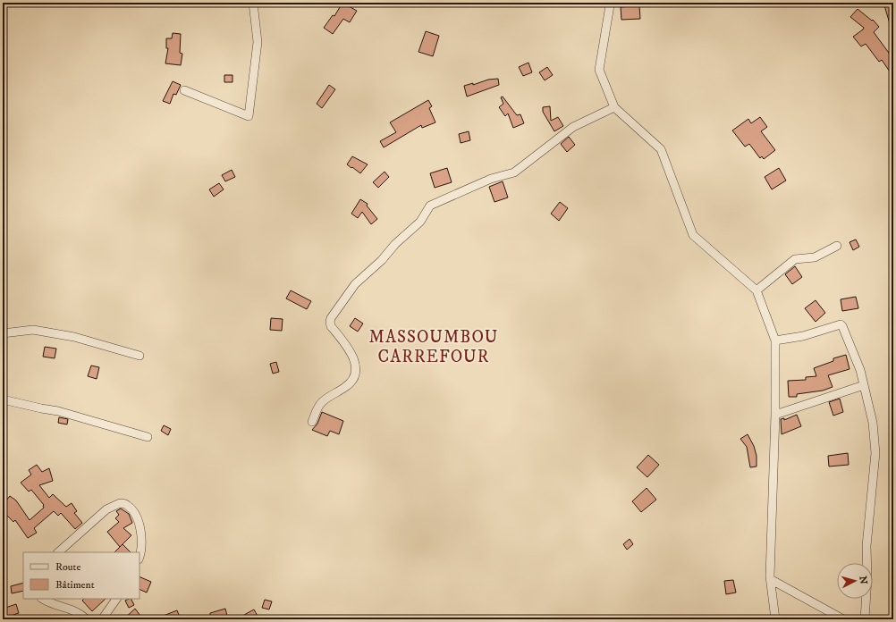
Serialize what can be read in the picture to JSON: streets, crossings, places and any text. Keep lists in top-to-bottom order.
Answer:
{
  "districts": ["MASSOUMBOU CARREFOUR"],
  "legend": ["Route", "Bâtiment"],
  "north": "right"
}
